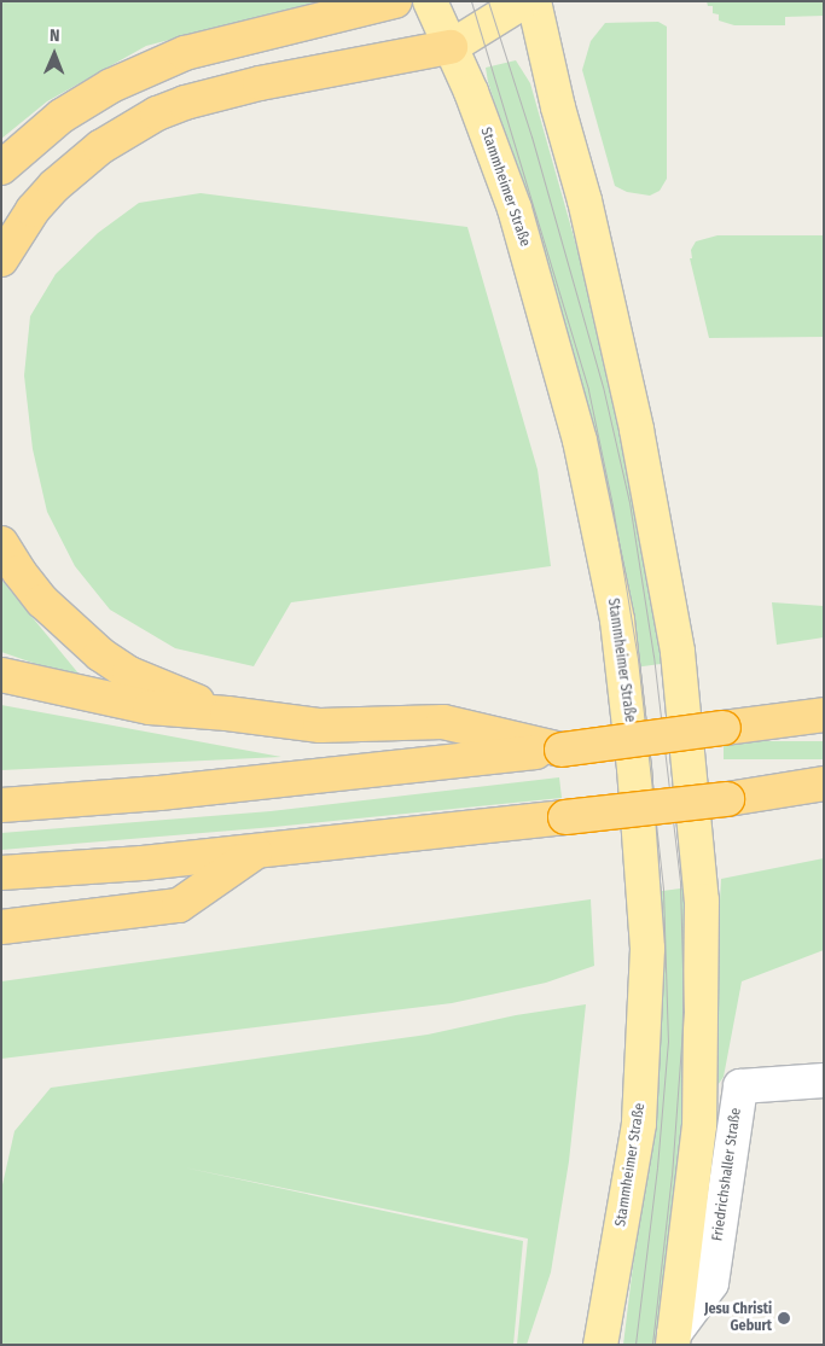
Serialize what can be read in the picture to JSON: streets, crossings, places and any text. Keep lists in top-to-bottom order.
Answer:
{
  "streets": {
    "main road": ["Stammheimer Straße"],
    "street": ["Friedrichshaller Straße"]
  },
  "places": ["Jesu Christi Geburt"],
  "north": "top"
}
